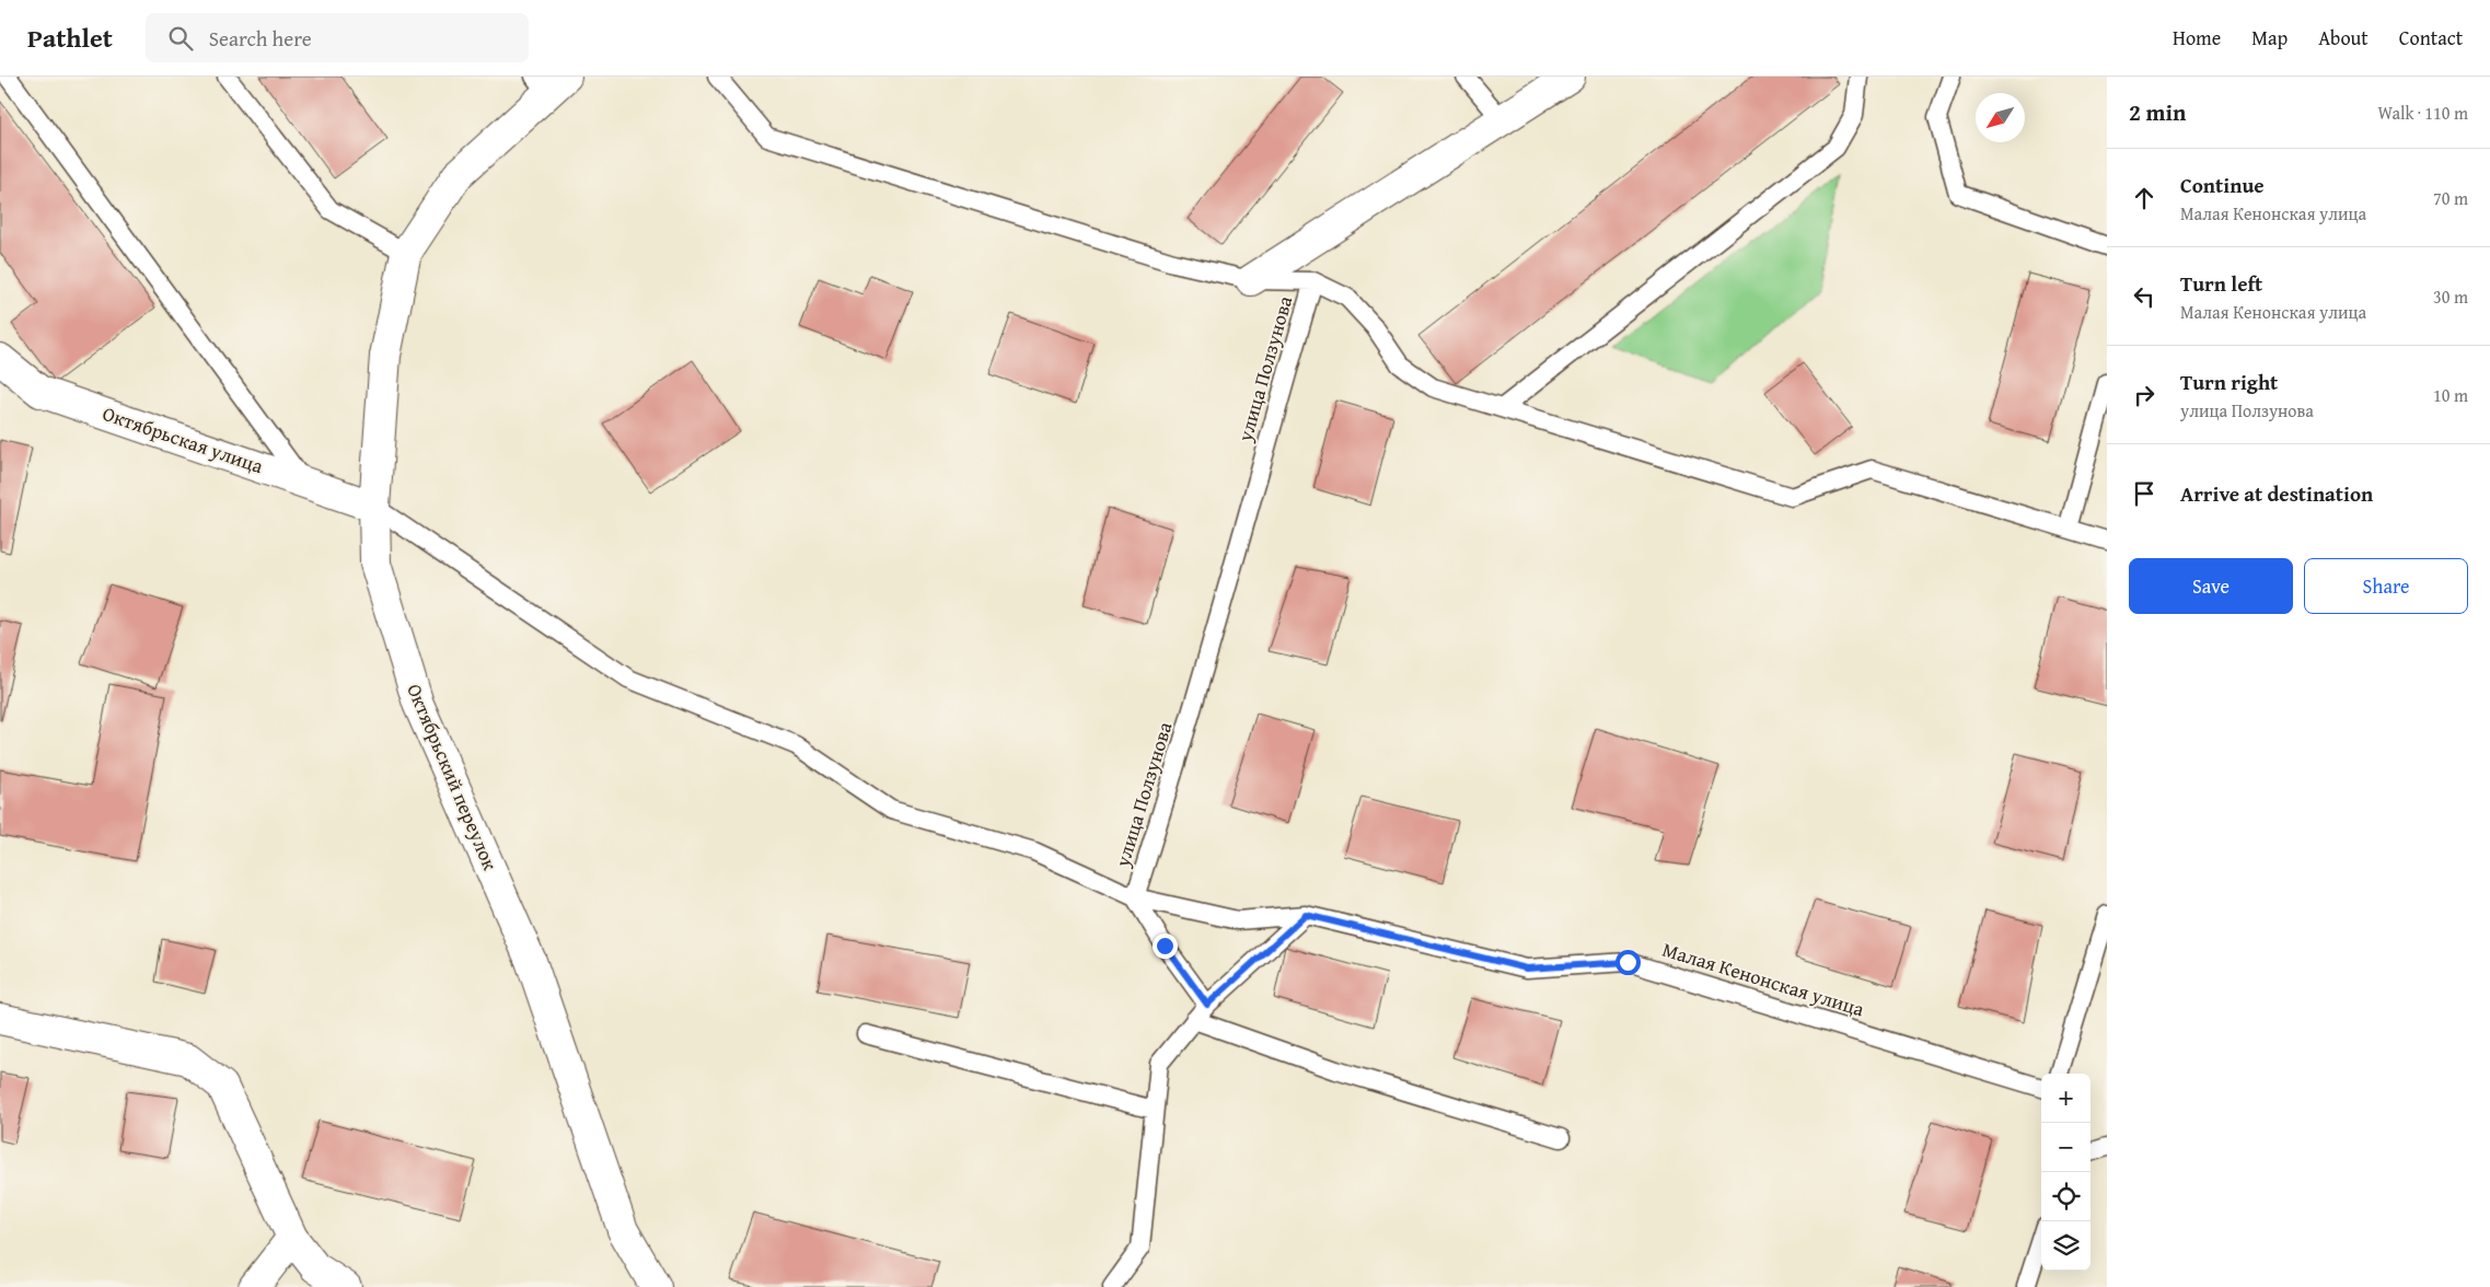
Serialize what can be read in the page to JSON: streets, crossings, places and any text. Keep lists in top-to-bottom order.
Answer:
{
  "streets": {
    "street": ["Октябрьская улица", "Октябрьский переулок"],
    "lane": ["улица Ползунова", "Малая Кенонская улица"]
  },
  "crossings": [
    ["улица Ползунова", "Малая Кенонская улица"],
    ["Октябрьская улица", "Октябрьский переулок"],
    ["Октябрьская улица", "Малая Кенонская улица"],
    ["Октябрьский переулок", "Малая Кенонская улица"]
  ],
  "north": "bottom left",
  "page": {
    "header": "Pathlet",
    "search": "Search here",
    "nav": [
      "Home",
      "Map",
      "About",
      "Contact"
    ],
    "heading": ["2 min", "Walk · 110 m"],
    "list": [
      ["Continue", "Малая Кенонская улица", "70 m"],
      ["Turn left", "Малая Кенонская улица", "30 m"],
      ["Turn right", "улица Ползунова", "10 m"],
      "Arrive at destination"
    ],
    "buttons": ["Save", "Share"],
    "map_buttons": ["+", "−"]
  }
}
